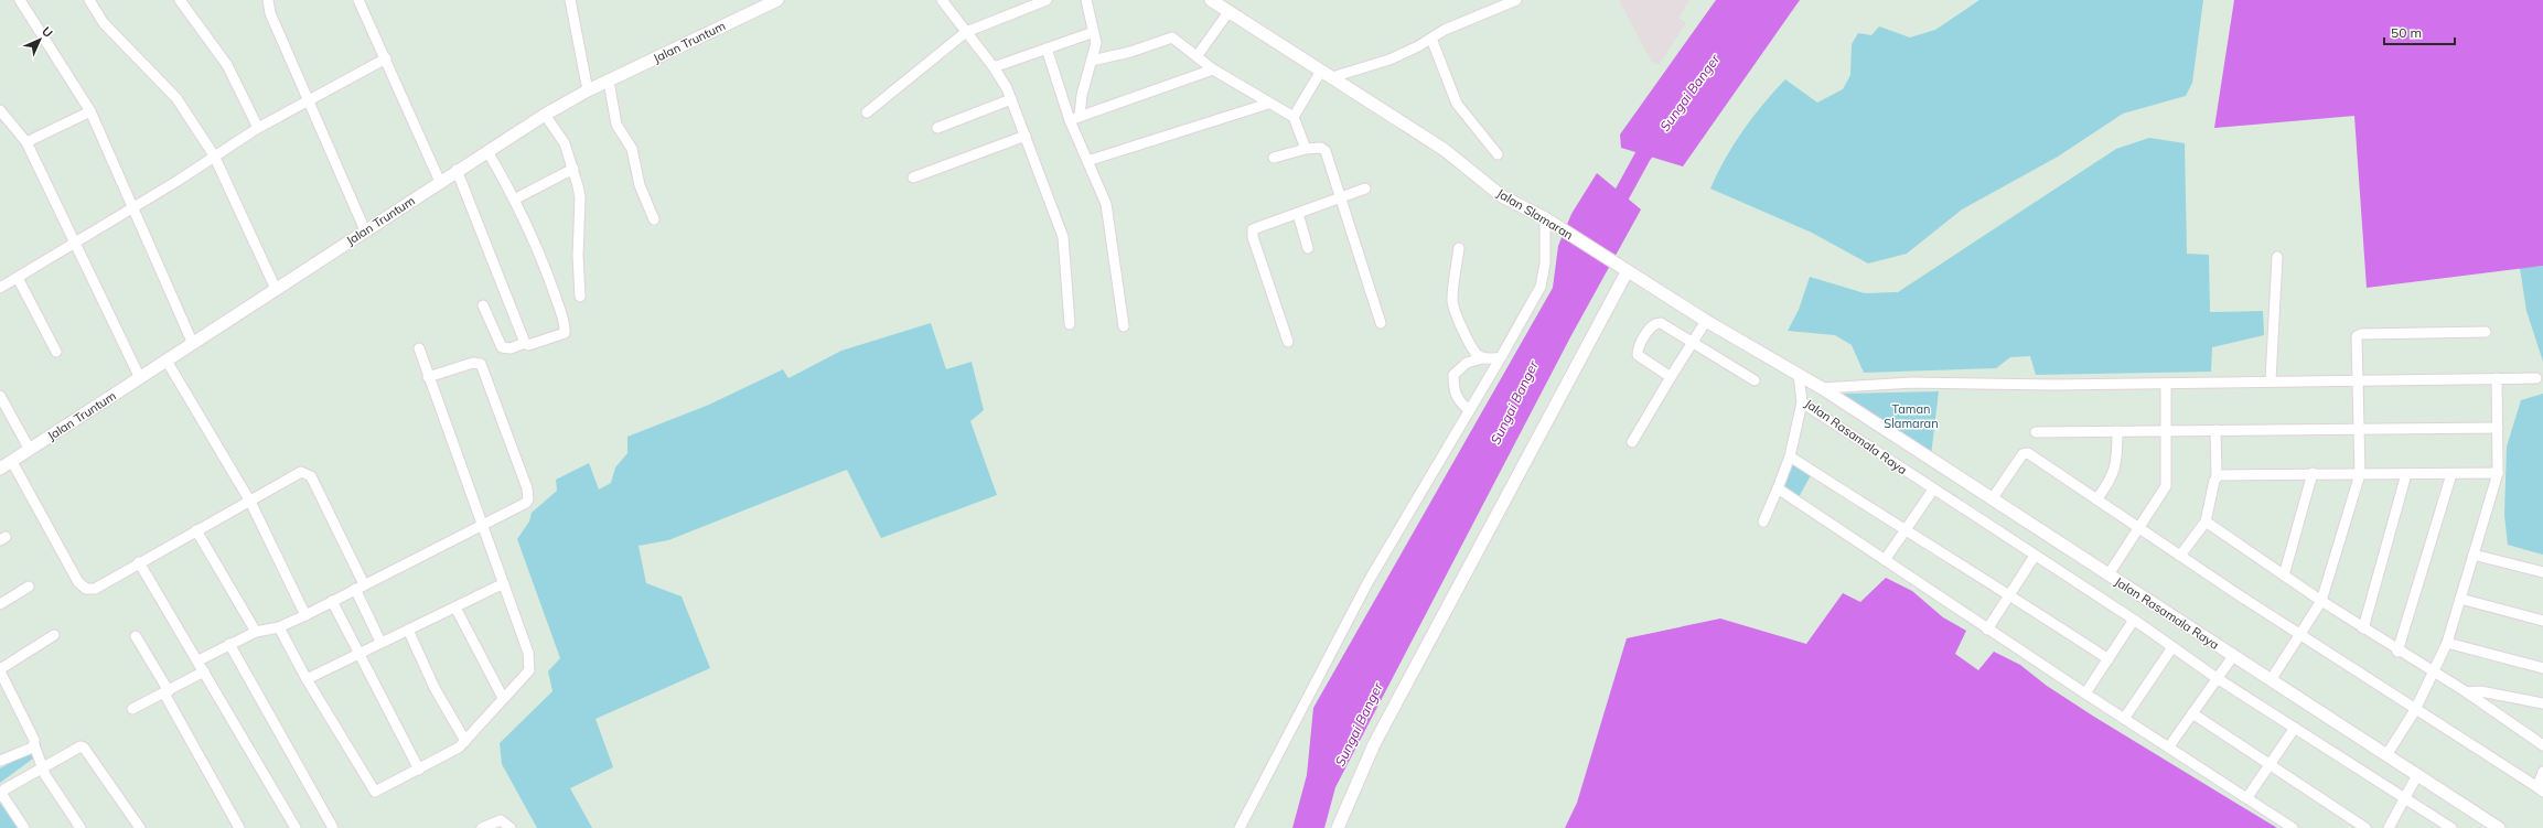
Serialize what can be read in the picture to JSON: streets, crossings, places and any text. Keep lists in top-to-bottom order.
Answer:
{
  "streets": {
    "street": ["Jalan Truntum", "Jalan Slamaran", "Jalan Rasamala Raya"]
  },
  "crossings": [
    ["Jalan Slamaran", "Jalan Rasamala Raya"]
  ],
  "water": ["Sungai Banger"],
  "parks": ["Taman Slamaran"],
  "scale_bar": "50 m",
  "north": "top right"
}
